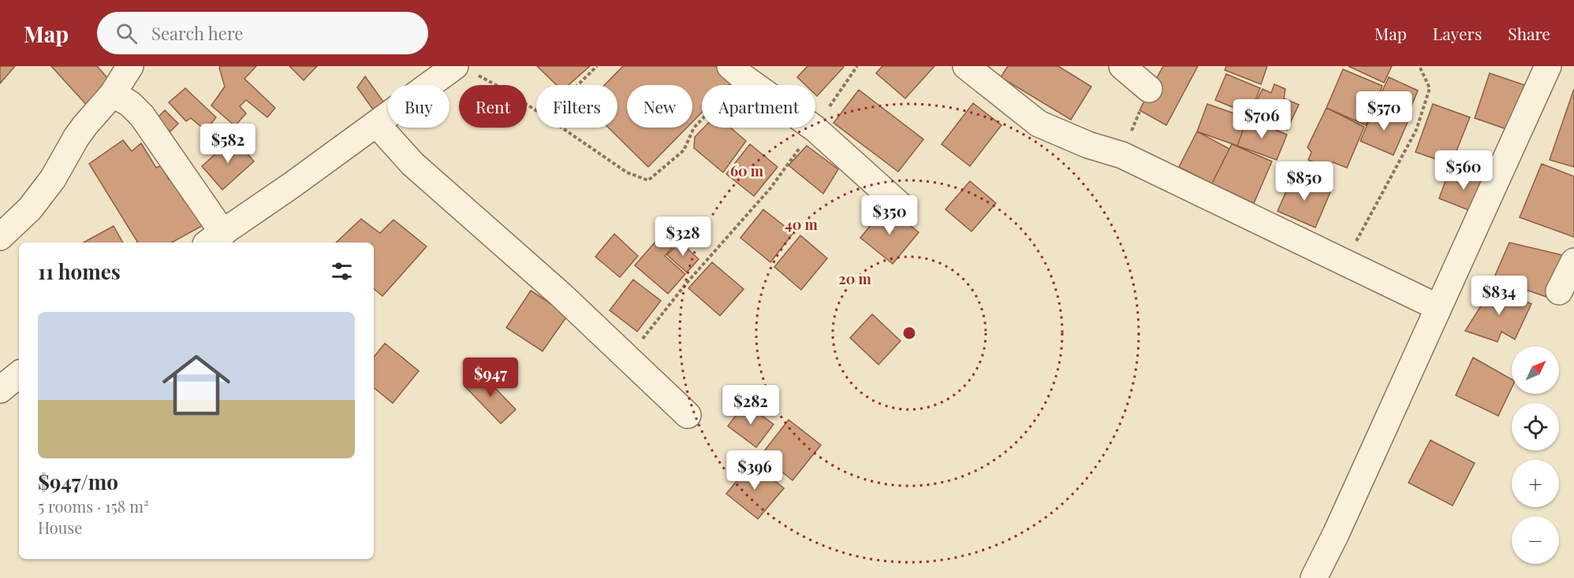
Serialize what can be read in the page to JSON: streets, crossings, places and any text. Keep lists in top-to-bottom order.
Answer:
{
  "north": "top right",
  "page": {
    "header": "Map",
    "search": "Search here",
    "nav": ["Map", "Layers", "Share"],
    "chip": [
      "Buy",
      "Rent",
      "Filters",
      "New",
      "Apartment"
    ],
    "price": [
      "$570",
      "$706",
      "$582",
      "$560",
      "$850",
      "$350",
      "$328",
      "$834",
      "$947",
      "$282",
      "$396"
    ],
    "heading": "11 homes",
    "list": [
      {
        "name": "$947/mo",
        "note": "5 rooms · 158 m² · House"
      }
    ],
    "map_buttons": ["+", "−"]
  },
  "rings": ["60 m", "40 m", "20 m"]
}
